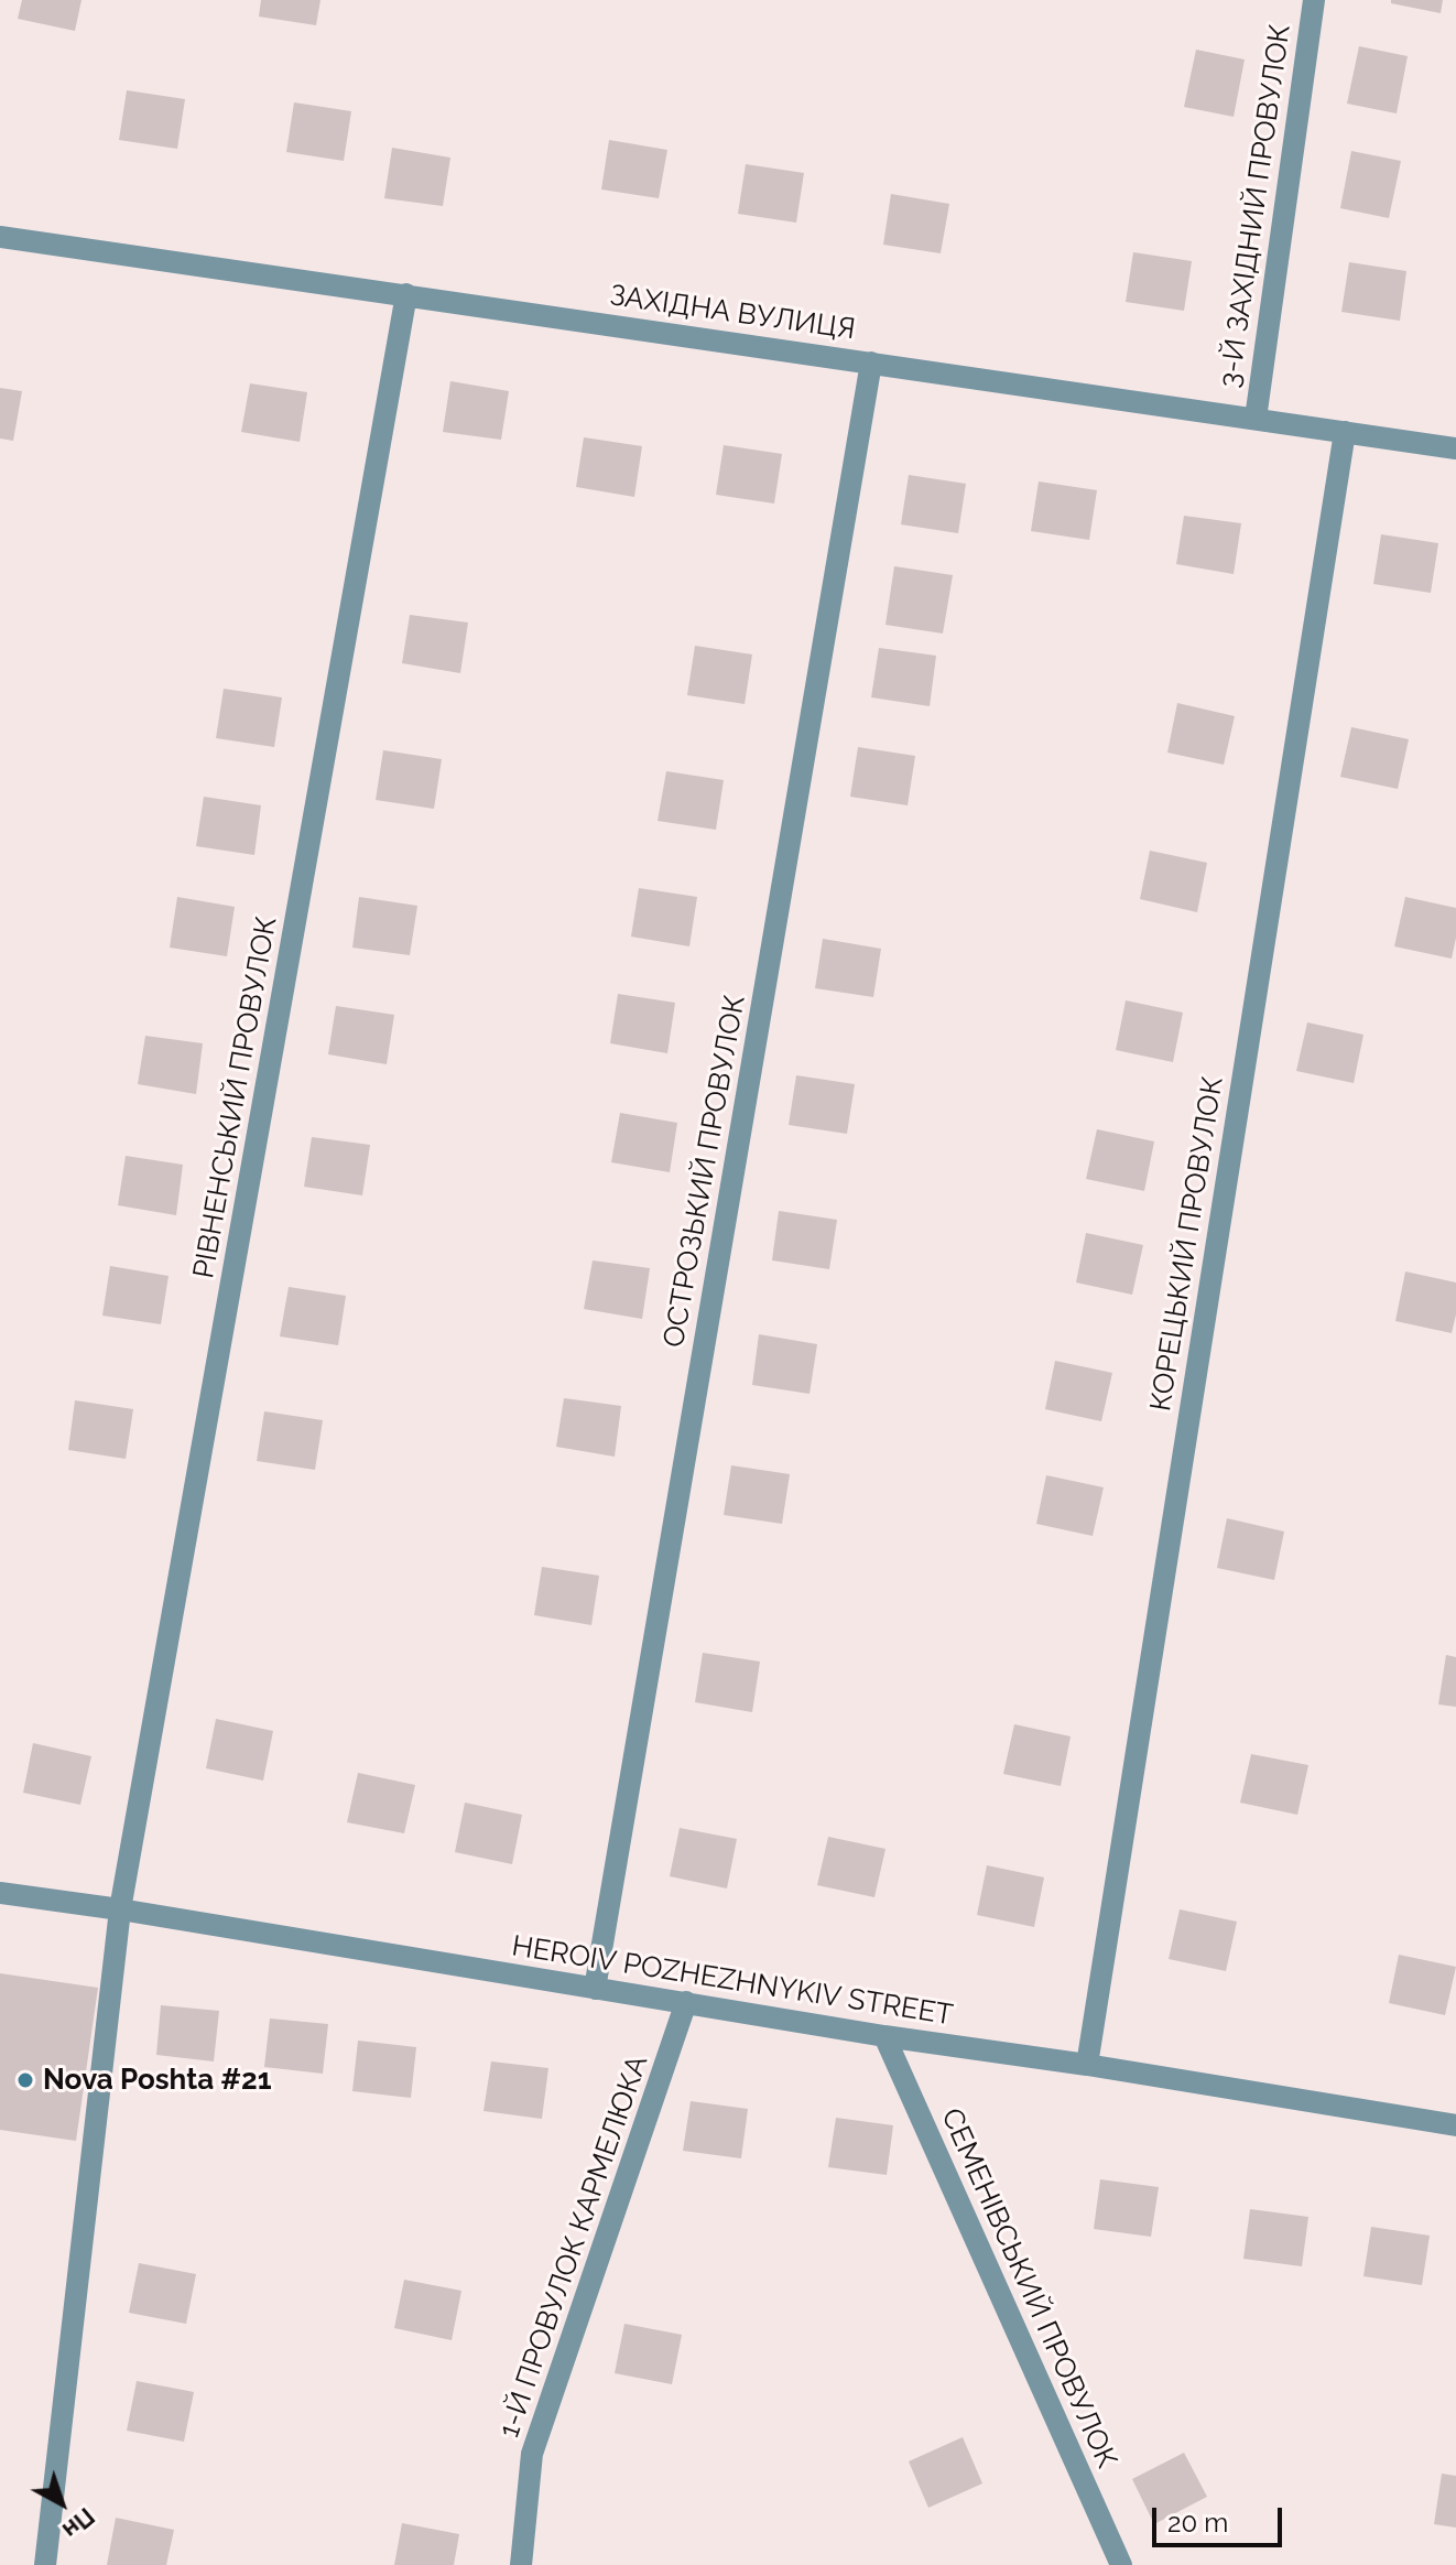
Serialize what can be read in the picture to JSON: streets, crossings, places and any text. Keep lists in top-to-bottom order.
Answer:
{
  "streets": {
    "street": [
      "3-Й ЗАХІДНИЙ ПРОВУЛОК",
      "ЗАХІДНА ВУЛИЦЯ",
      "РІВНЕНСЬКИЙ ПРОВУЛОК",
      "ОСТРОЗЬКИЙ ПРОВУЛОК",
      "КОРЕЦЬКИЙ ПРОВУЛОК",
      "HEROIV POZHEZHNYKIV STREET",
      "1-Й ПРОВУЛОК КАРМЕЛЮКА",
      "СЕМЕНІВСЬКИЙ ПРОВУЛОК"
    ]
  },
  "crossings": [
    ["3-Й ЗАХІДНИЙ ПРОВУЛОК", "ЗАХІДНА ВУЛИЦЯ"],
    ["ЗАХІДНА ВУЛИЦЯ", "РІВНЕНСЬКИЙ ПРОВУЛОК"],
    ["ЗАХІДНА ВУЛИЦЯ", "ОСТРОЗЬКИЙ ПРОВУЛОК"],
    ["ЗАХІДНА ВУЛИЦЯ", "КОРЕЦЬКИЙ ПРОВУЛОК"],
    ["РІВНЕНСЬКИЙ ПРОВУЛОК", "HEROIV POZHEZHNYKIV STREET"],
    ["ОСТРОЗЬКИЙ ПРОВУЛОК", "HEROIV POZHEZHNYKIV STREET"],
    ["КОРЕЦЬКИЙ ПРОВУЛОК", "HEROIV POZHEZHNYKIV STREET"],
    ["HEROIV POZHEZHNYKIV STREET", "1-Й ПРОВУЛОК КАРМЕЛЮКА"],
    ["HEROIV POZHEZHNYKIV STREET", "СЕМЕНІВСЬКИЙ ПРОВУЛОК"]
  ],
  "places": ["Nova Poshta #21"],
  "scale_bar": "20 m",
  "north": "bottom right"
}
